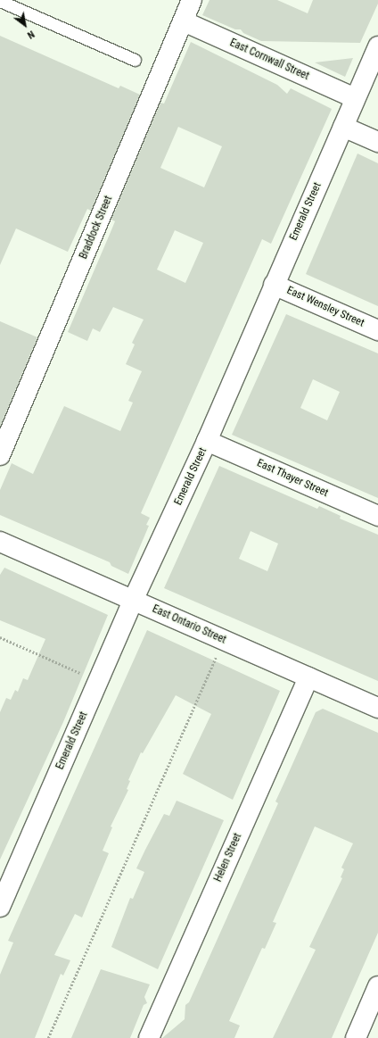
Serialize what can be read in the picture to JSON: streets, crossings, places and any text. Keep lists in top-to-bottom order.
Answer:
{
  "streets": {
    "street": [
      "East Cornwall Street",
      "Emerald Street",
      "Braddock Street",
      "East Wensley Street",
      "East Thayer Street",
      "East Ontario Street",
      "Helen Street"
    ]
  },
  "crossings": [
    ["East Cornwall Street", "Emerald Street"],
    ["East Cornwall Street", "Braddock Street"],
    ["Emerald Street", "East Wensley Street"],
    ["Emerald Street", "East Thayer Street"],
    ["Emerald Street", "East Ontario Street"],
    ["East Ontario Street", "Helen Street"]
  ],
  "north": "bottom right"
}
